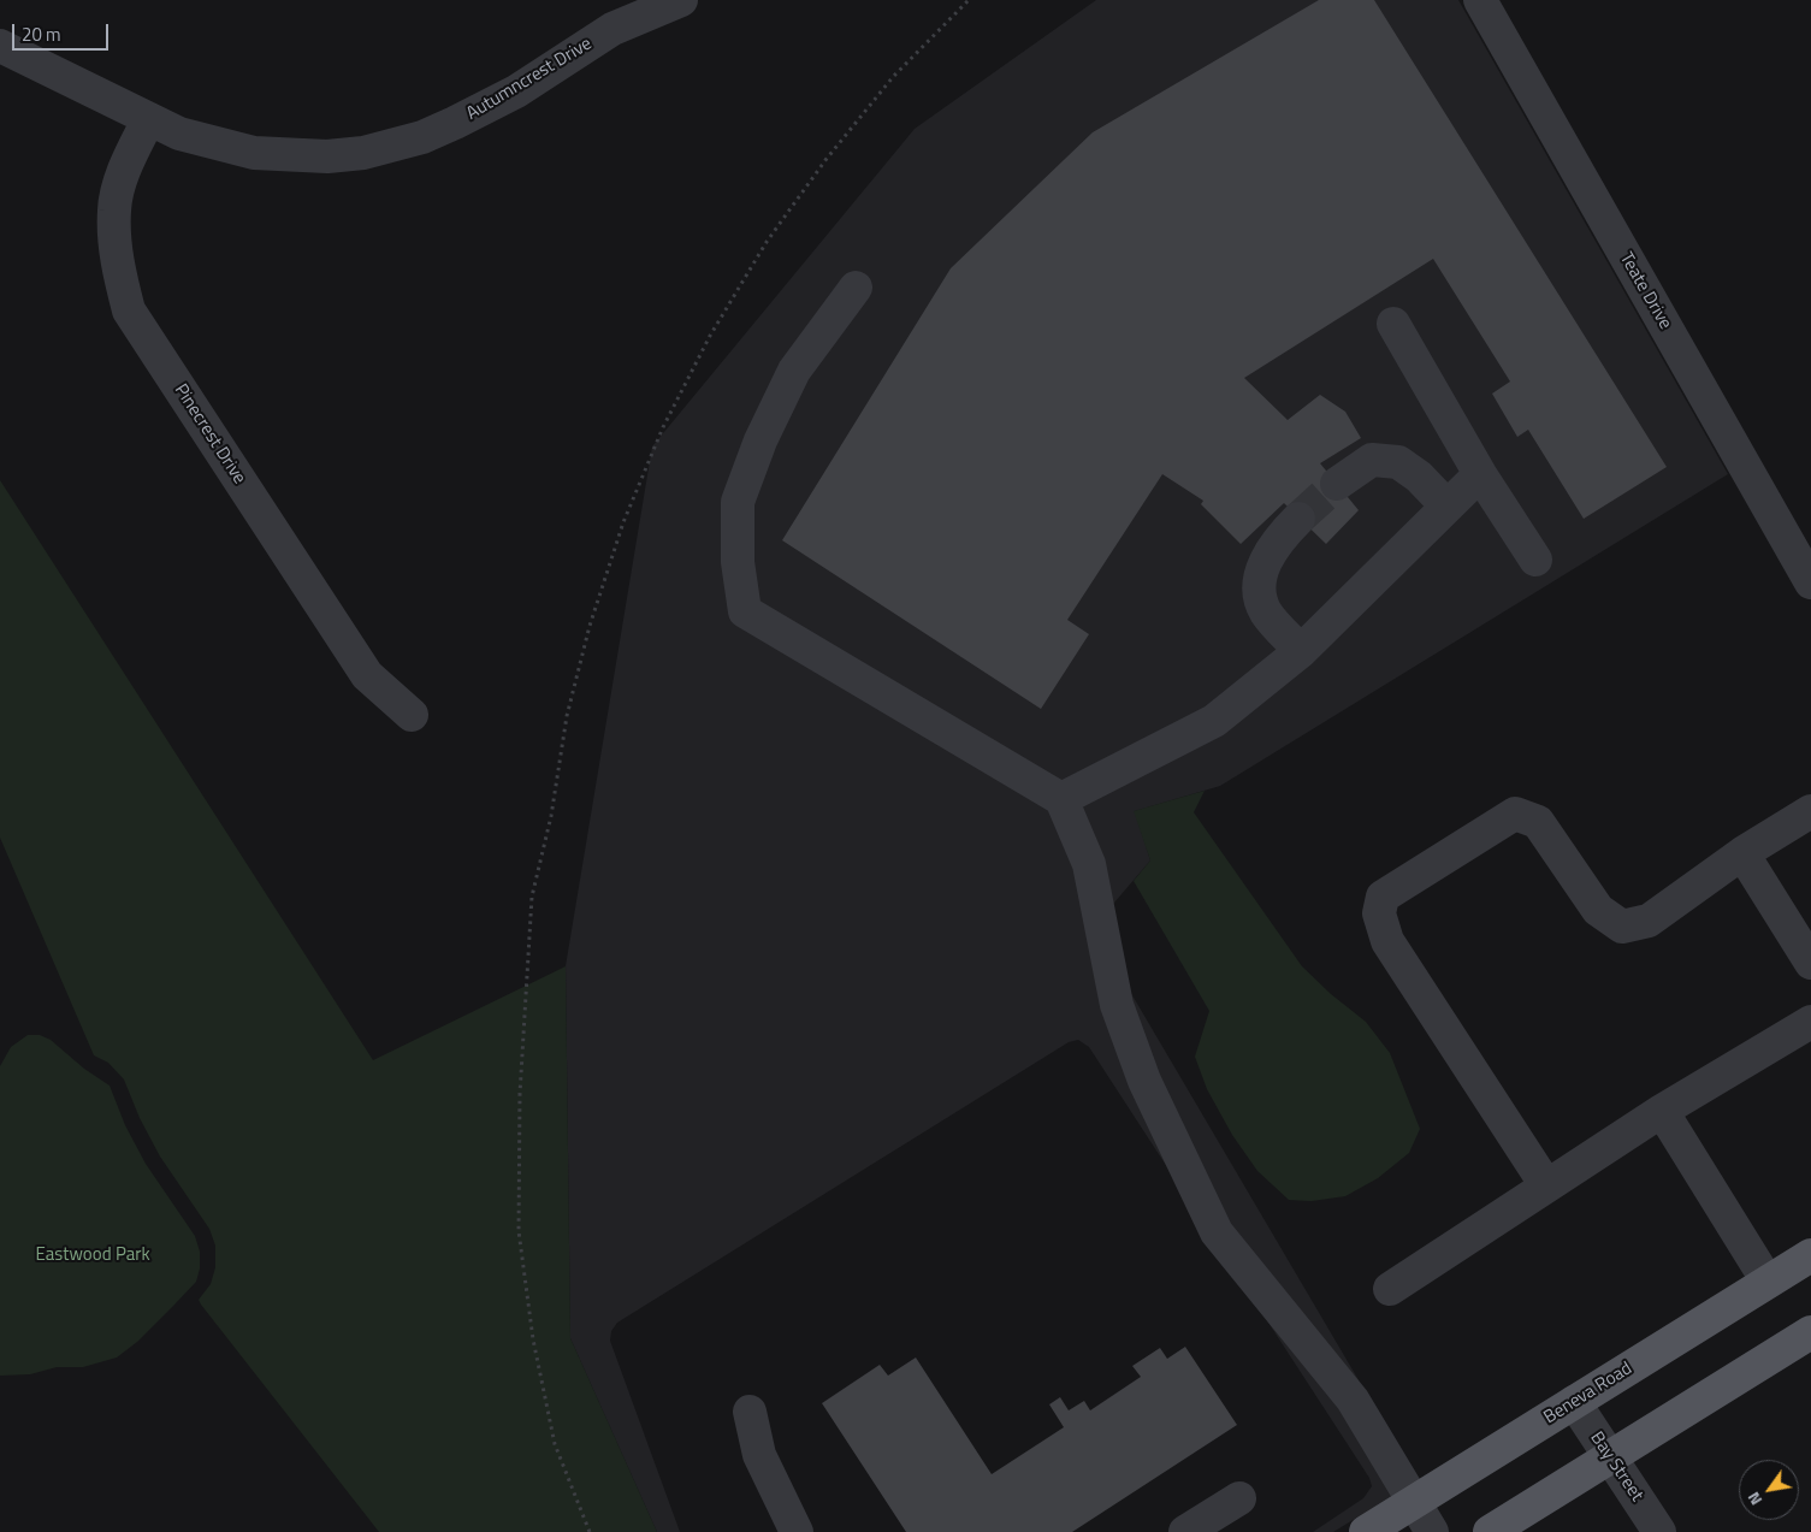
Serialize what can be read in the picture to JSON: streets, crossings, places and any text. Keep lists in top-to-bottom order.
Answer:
{
  "streets": {
    "main road": ["Beneva Road"],
    "street": [
      "Autumncrest Drive",
      "Teate Drive",
      "Pinecrest Drive",
      "Bay Street"
    ]
  },
  "crossings": [
    ["Autumncrest Drive", "Pinecrest Drive"],
    ["Beneva Road", "Bay Street"]
  ],
  "parks": ["Eastwood Park"],
  "scale_bar": "20 m",
  "north": "bottom left"
}
